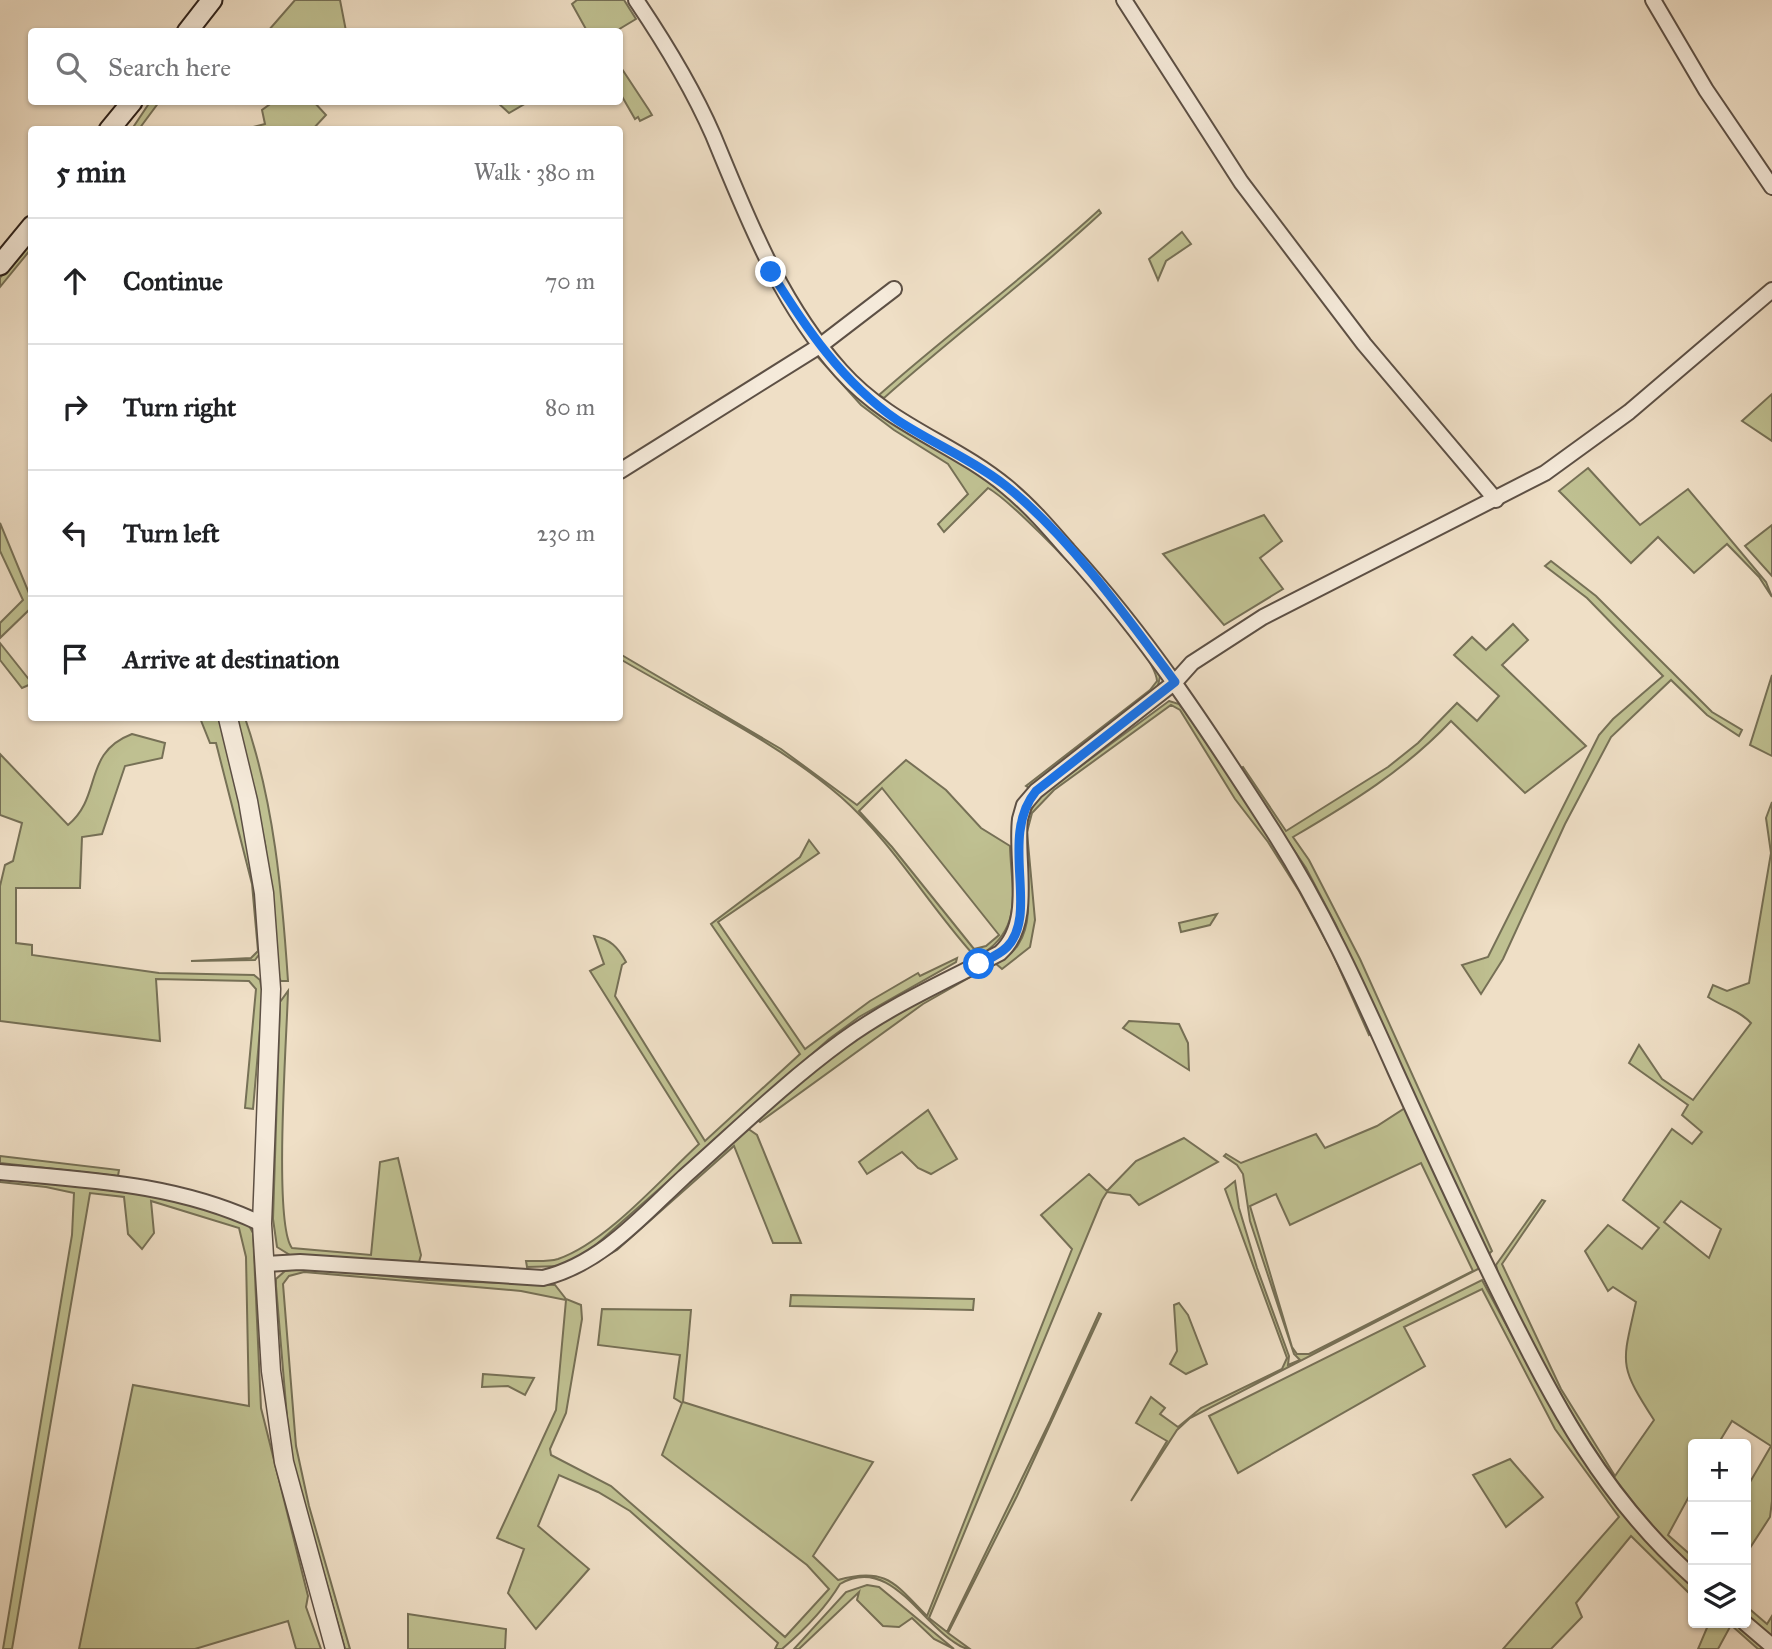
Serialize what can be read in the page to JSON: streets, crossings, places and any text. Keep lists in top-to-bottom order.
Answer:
{
  "page": {
    "search": "Search here",
    "heading": ["5 min", "Walk · 380 m"],
    "list": [
      ["Continue", "70 m"],
      ["Turn right", "80 m"],
      ["Turn left", "230 m"],
      "Arrive at destination"
    ],
    "map_buttons": ["+", "−"]
  }
}
